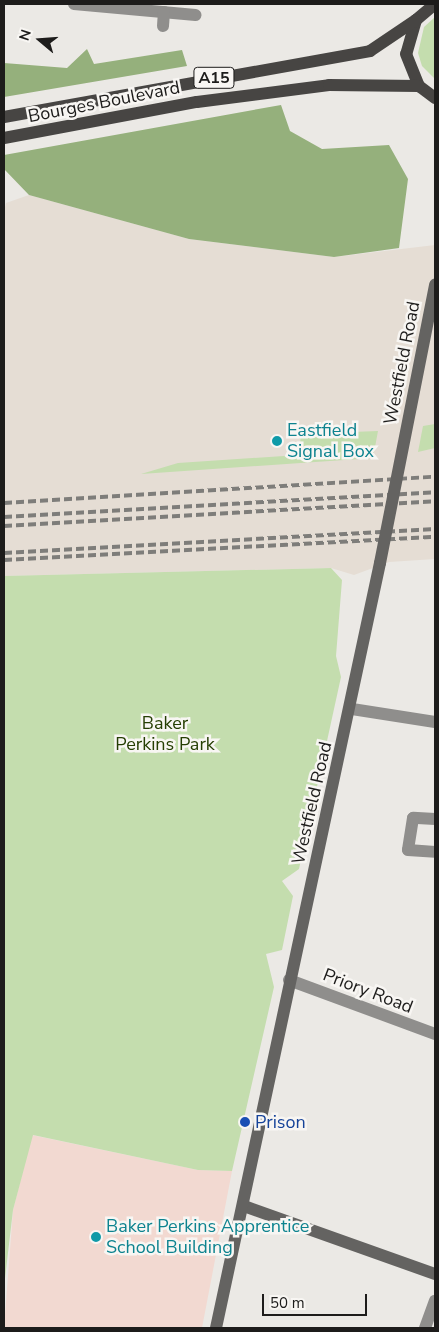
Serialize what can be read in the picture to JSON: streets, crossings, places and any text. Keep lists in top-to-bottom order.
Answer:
{
  "streets": {
    "main road": ["A15", "Bourges Boulevard"],
    "street": ["Westfield Road", "Priory Road"]
  },
  "crossings": [
    ["A15", "Bourges Boulevard"],
    ["Westfield Road", "Priory Road"]
  ],
  "parks": ["Baker Perkins Park"],
  "places": ["Eastfield Signal Box", "Prison", "Baker Perkins Apprentice School Building"],
  "scale_bar": "50 m",
  "north": "left"
}
